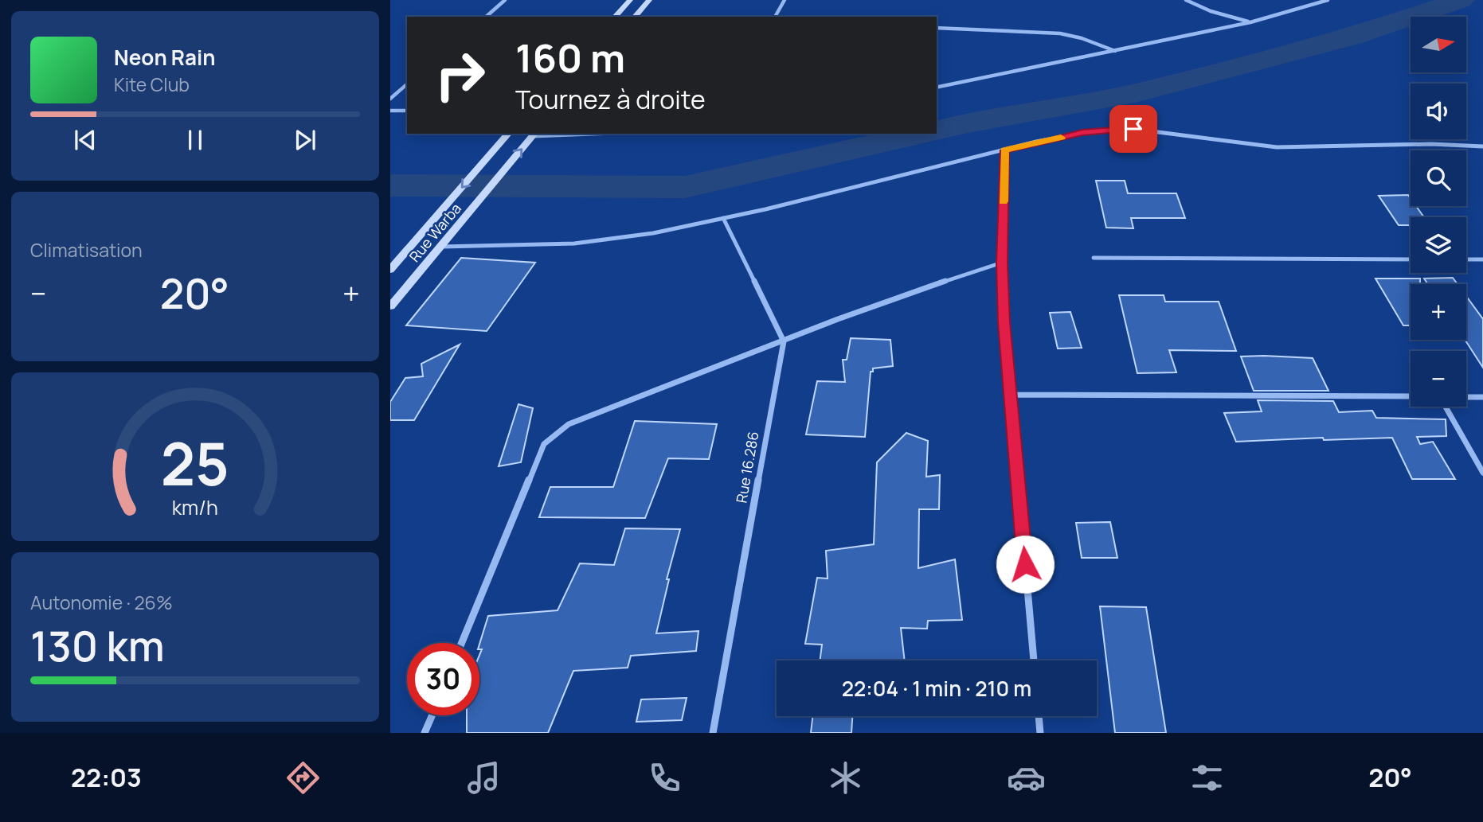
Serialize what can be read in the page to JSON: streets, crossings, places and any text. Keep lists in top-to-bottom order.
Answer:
{
  "streets": {
    "main road": ["Rue Warba"],
    "street": ["Rue 16.286"]
  },
  "north": "right",
  "page": {
    "map_buttons": ["+", "−"],
    "turn": ["160 m", "Tournez à droite"],
    "song": ["Neon Rain", "Kite Club"],
    "tile": [
      "Climatisation",
      ["Autonomie · 26%", "130 km"]
    ],
    "heat": ["−", "20°", "+"],
    "limit": "30",
    "trip": "22:04 · 1 min · 210 m",
    "tabs": ["22:03", "20°"],
    "gauge": ["25", "km/h"]
  }
}
